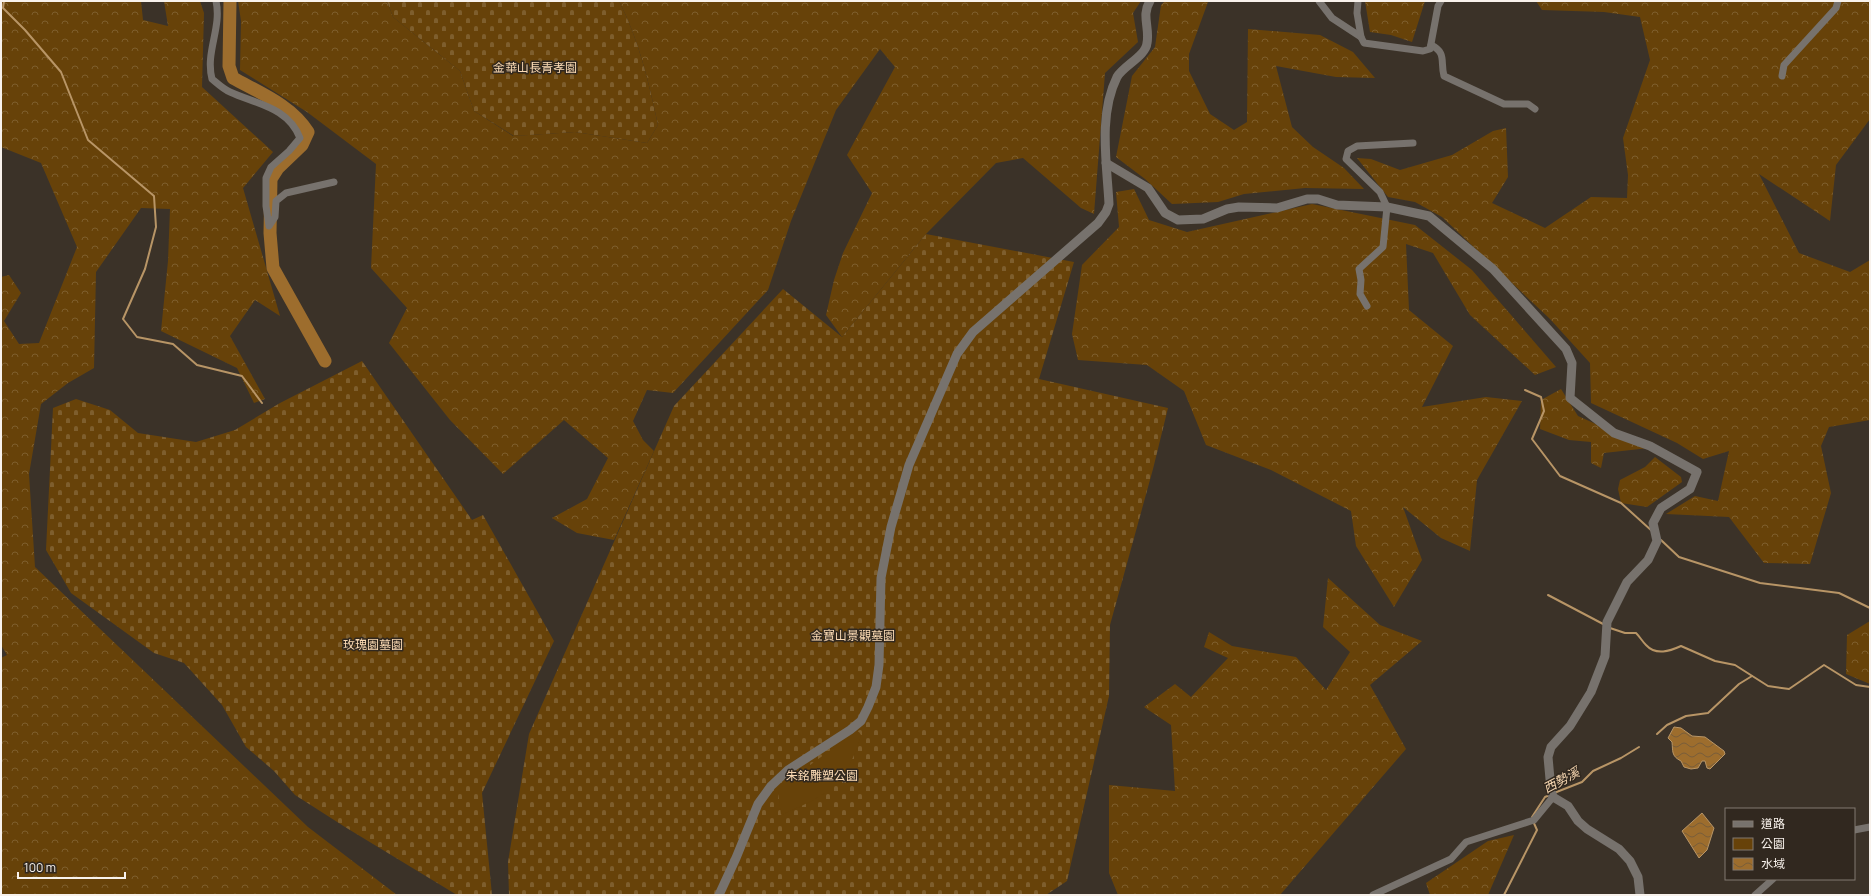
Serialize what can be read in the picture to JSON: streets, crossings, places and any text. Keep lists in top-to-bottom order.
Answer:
{
  "water": ["西勢溪"],
  "parks": [
    "金華山長青孝園",
    "金寶山景觀墓園",
    "玫瑰園墓園",
    "朱銘雕塑公園"
  ],
  "legend": ["道路", "公園", "水域"],
  "scale_bar": "100 m"
}
